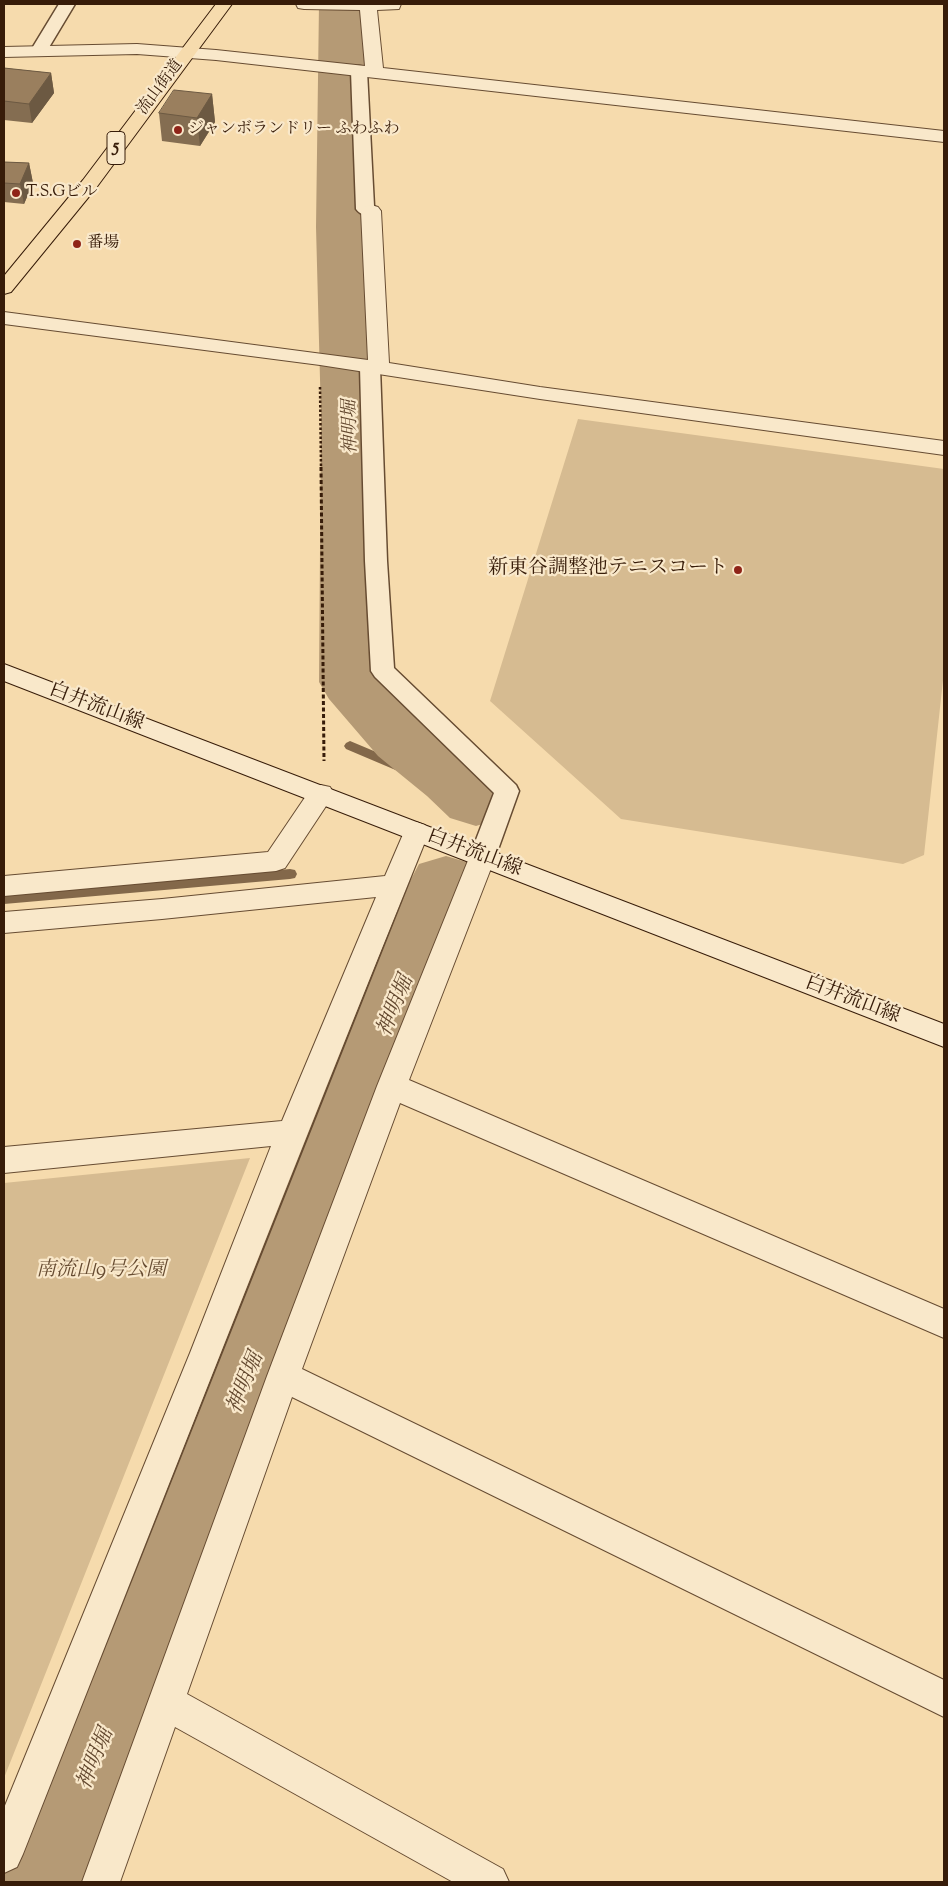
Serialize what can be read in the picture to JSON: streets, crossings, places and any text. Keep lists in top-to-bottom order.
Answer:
{
  "streets": {
    "main road": ["流山街道", "5"],
    "street": ["白井流山線"]
  },
  "water": ["神明堀"],
  "parks": ["南流山9号公園"],
  "places": [
    "ジャンボランドリー ふわふわ",
    "T.S.Gビル",
    "番場",
    "新東谷調整池テニスコート"
  ]
}
